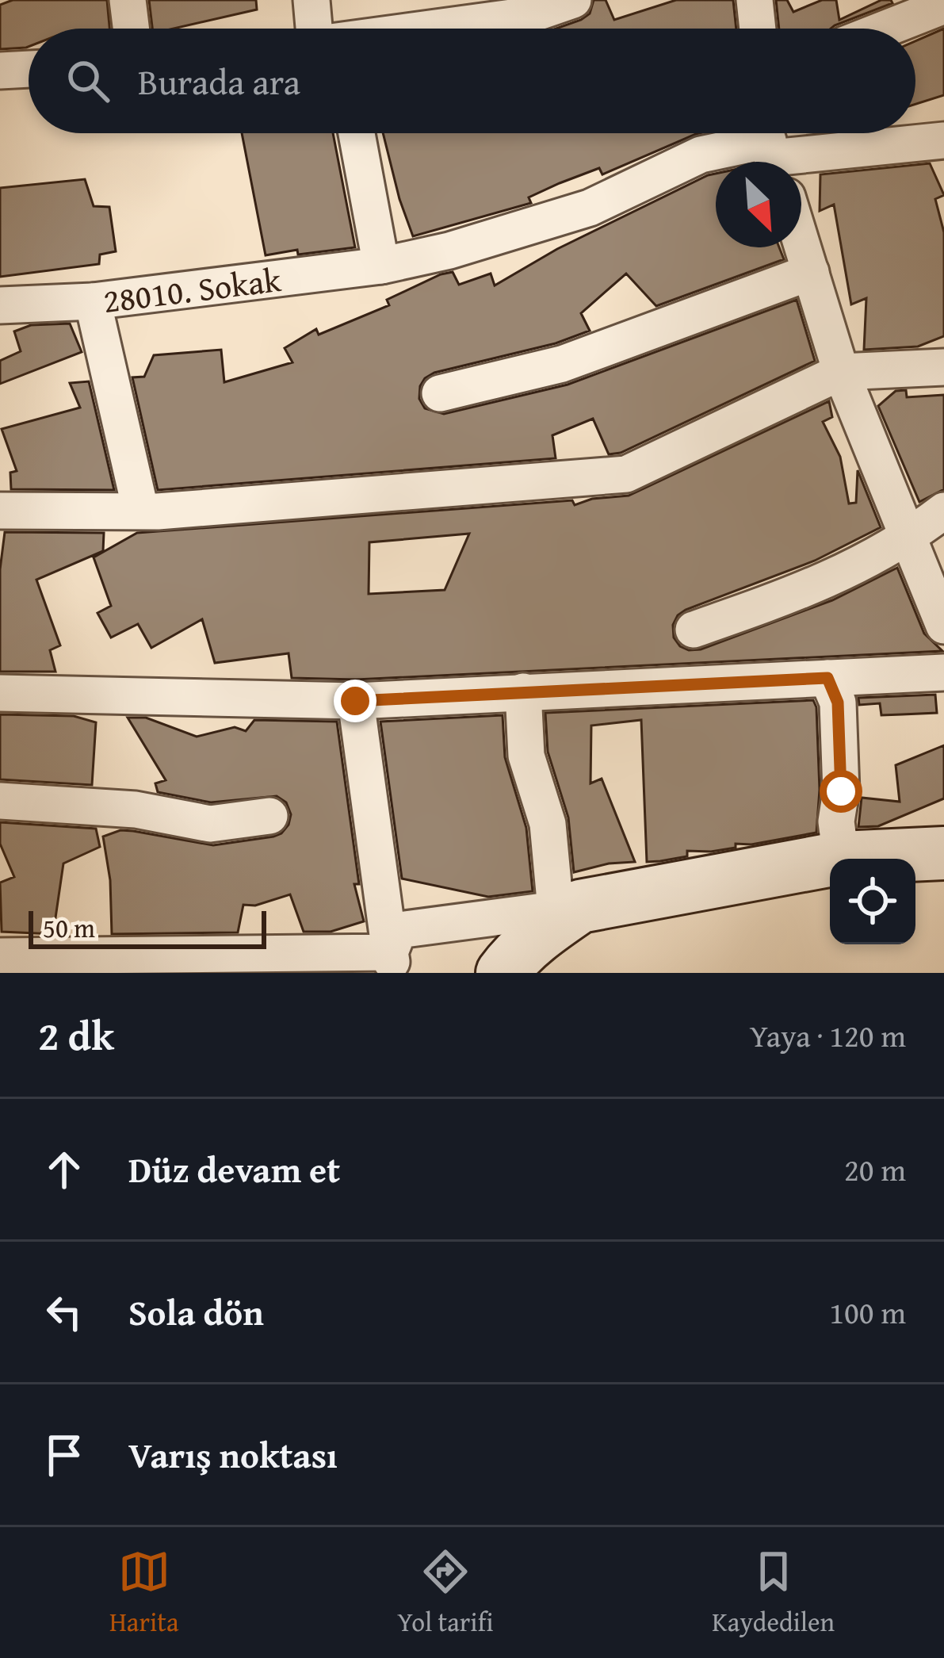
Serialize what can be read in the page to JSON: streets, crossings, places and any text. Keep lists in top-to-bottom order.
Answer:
{
  "streets": {
    "street": ["28010. Sokak"]
  },
  "scale_bar": "50 m",
  "north": "bottom right",
  "page": {
    "search": "Burada ara",
    "scale": "50 m",
    "heading": ["2 dk", "Yaya · 120 m"],
    "list": [
      ["Düz devam et", "20 m"],
      ["Sola dön", "100 m"],
      "Varış noktası"
    ],
    "nav": ["Harita", "Yol tarifi", "Kaydedilen"]
  }
}
